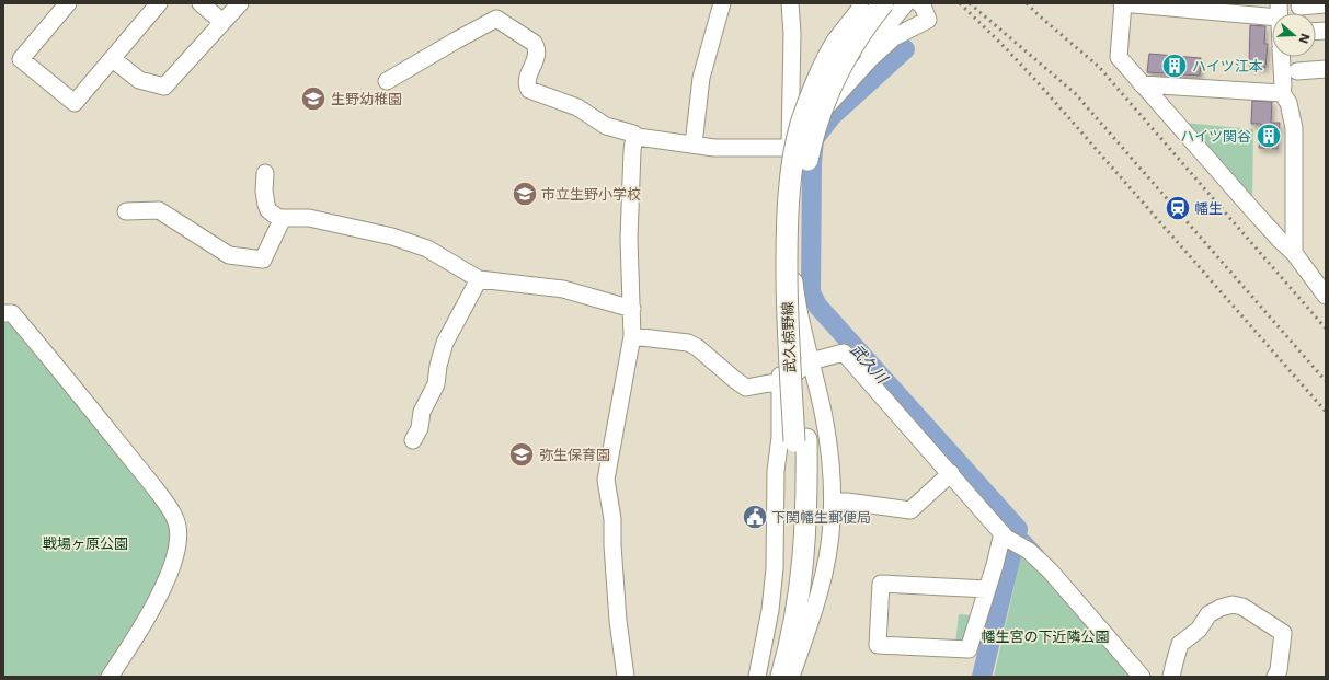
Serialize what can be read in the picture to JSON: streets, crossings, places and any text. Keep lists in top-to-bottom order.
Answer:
{
  "streets": {
    "main road": ["武久椋野線"]
  },
  "water": ["武久川"],
  "parks": ["戦場ヶ原公園", "幡生宮の下近隣公園"],
  "places": {
    "building": ["ハイツ江本", "ハイツ関谷"],
    "school or university": ["生野幼稚園", "市立生野小学校", "弥生保育園"],
    "station": ["幡生"],
    "public building": ["下関幡生郵便局"]
  },
  "north": "right"
}
